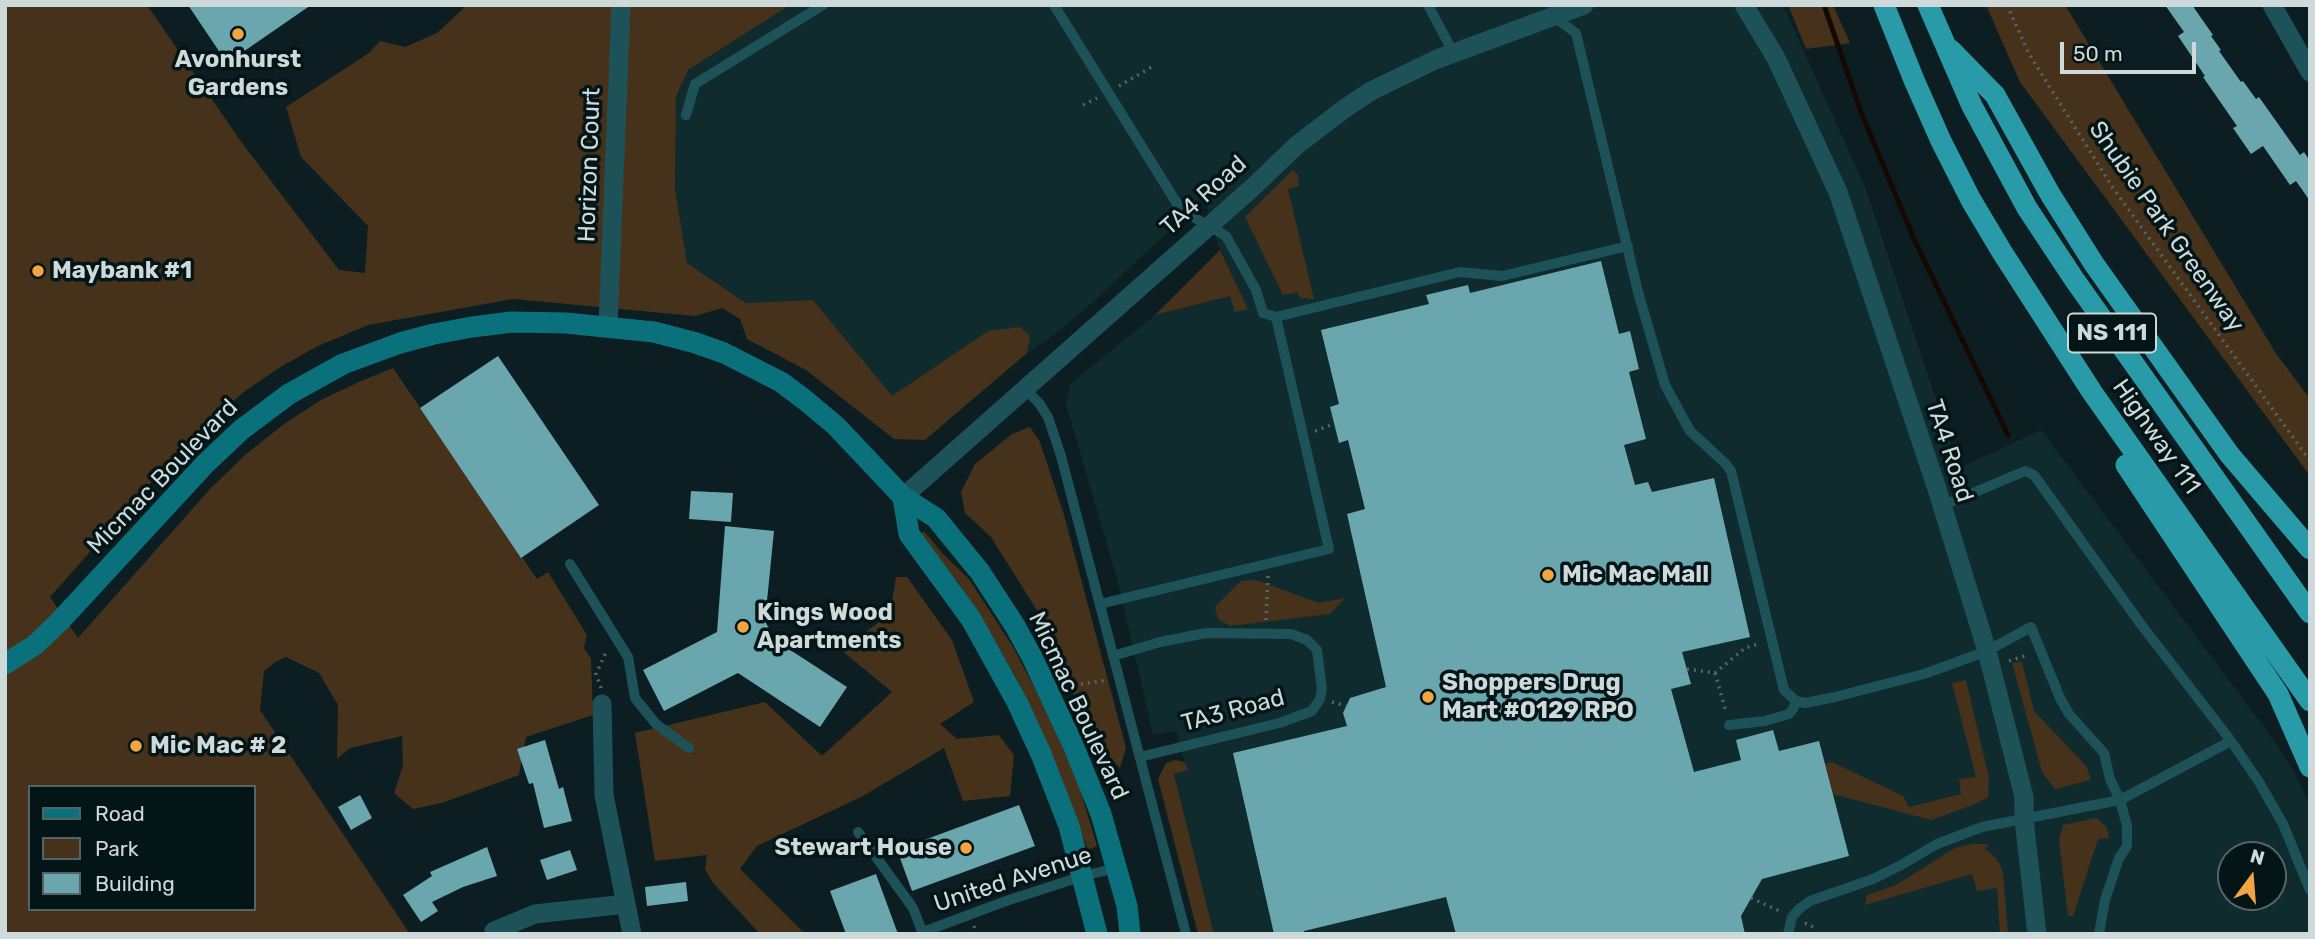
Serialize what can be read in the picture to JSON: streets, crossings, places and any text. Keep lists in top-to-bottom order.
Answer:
{
  "streets": {
    "highway": ["NS 111", "Highway 111"],
    "street": ["Horizon Court", "TA4 Road", "Micmac Boulevard"],
    "lane": ["TA3 Road", "United Avenue"],
    "path": ["Shubie Park Greenway"]
  },
  "crossings": [
    ["Horizon Court", "Micmac Boulevard"],
    ["TA4 Road", "Micmac Boulevard"],
    ["Micmac Boulevard", "United Avenue"]
  ],
  "places": [
    "Avonhurst Gardens",
    "Maybank #1",
    "Mic Mac Mall",
    "Kings Wood Apartments",
    "Shoppers Drug Mart #0129 RPO",
    "Mic Mac # 2",
    "Stewart House"
  ],
  "legend": ["Road", "Park", "Building"],
  "scale_bar": "50 m",
  "north": "top"
}
